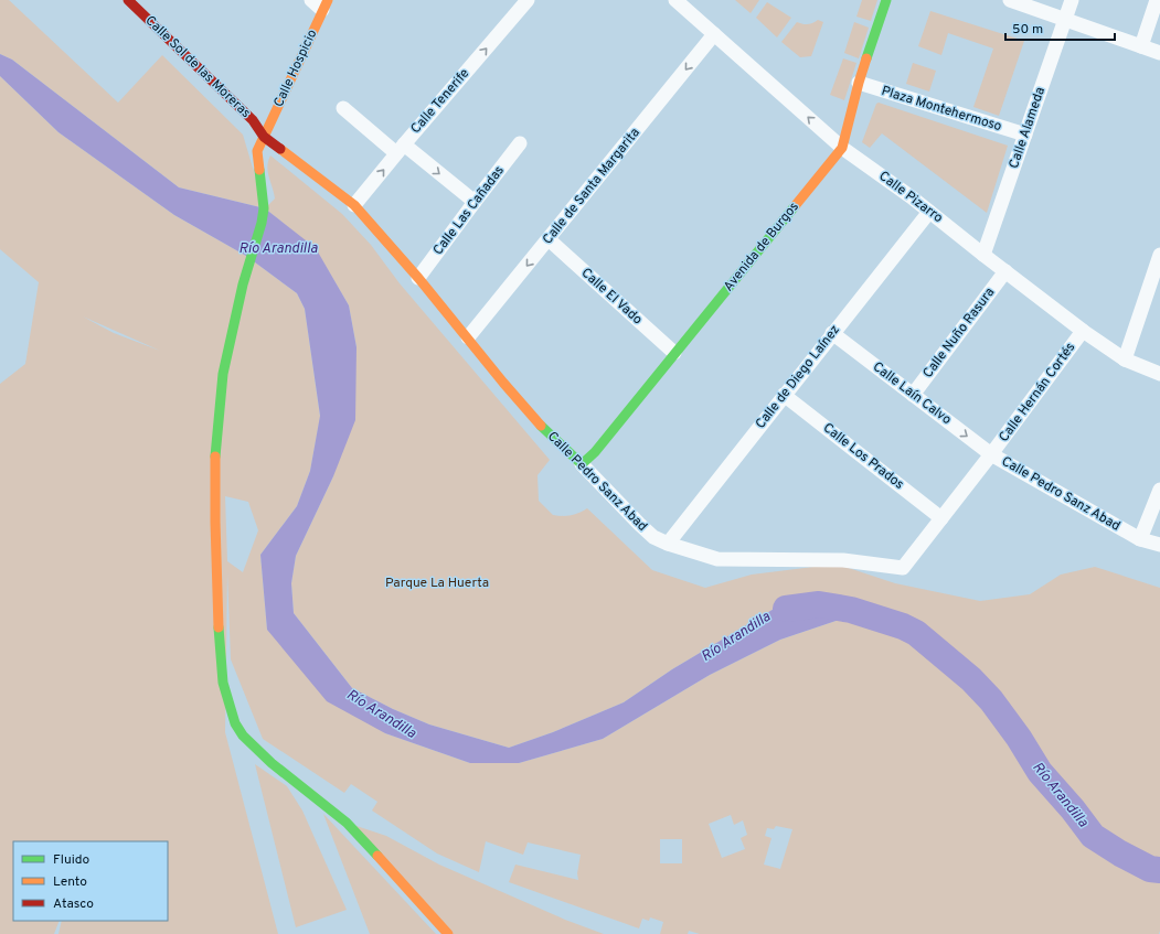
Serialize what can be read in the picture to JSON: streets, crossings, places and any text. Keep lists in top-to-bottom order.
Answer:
{
  "streets": {
    "street": [
      "Calle Sol de las Moreras",
      "Calle Hospicio",
      "Calle Tenerife",
      "Plaza Montehermoso",
      "Calle Alameda",
      "Calle de Santa Margarita",
      "Calle Pizarro",
      "Calle Las Cañadas",
      "Avenida de Burgos",
      "Calle El Vado",
      "Calle Nuño Rasura",
      "Calle de Diego Laínez",
      "Calle Hernán Cortés",
      "Calle Laín Calvo",
      "Calle Los Prados",
      "Calle Pedro Sanz Abad"
    ]
  },
  "crossings": [
    ["Calle Sol de las Moreras", "Calle Hospicio"],
    ["Calle Sol de las Moreras", "Calle Pedro Sanz Abad"],
    ["Calle Hospicio", "Calle Pedro Sanz Abad"],
    ["Calle Tenerife", "Calle Pedro Sanz Abad"],
    ["Plaza Montehermoso", "Calle Alameda"],
    ["Plaza Montehermoso", "Avenida de Burgos"],
    ["Calle Alameda", "Calle Pizarro"],
    ["Calle de Santa Margarita", "Calle Pizarro"],
    ["Calle de Santa Margarita", "Calle El Vado"],
    ["Calle de Santa Margarita", "Calle Pedro Sanz Abad"],
    ["Calle Pizarro", "Avenida de Burgos"],
    ["Calle Pizarro", "Calle Nuño Rasura"],
    ["Calle Pizarro", "Calle de Diego Laínez"],
    ["Calle Pizarro", "Calle Hernán Cortés"],
    ["Calle Las Cañadas", "Calle Pedro Sanz Abad"],
    ["Avenida de Burgos", "Calle El Vado"],
    ["Avenida de Burgos", "Calle Pedro Sanz Abad"],
    ["Calle Nuño Rasura", "Calle Laín Calvo"],
    ["Calle de Diego Laínez", "Calle Laín Calvo"],
    ["Calle de Diego Laínez", "Calle Los Prados"],
    ["Calle de Diego Laínez", "Calle Pedro Sanz Abad"],
    ["Calle Hernán Cortés", "Calle Laín Calvo"],
    ["Calle Hernán Cortés", "Calle Pedro Sanz Abad"],
    ["Calle Laín Calvo", "Calle Pedro Sanz Abad"],
    ["Calle Los Prados", "Calle Pedro Sanz Abad"]
  ],
  "one_way": ["Calle Tenerife", "Calle de Santa Margarita", "Calle Laín Calvo"],
  "water": ["Río Arandilla"],
  "parks": ["Parque La Huerta"],
  "legend": ["Fluido", "Lento", "Atasco"],
  "scale_bar": "50 m"
}
